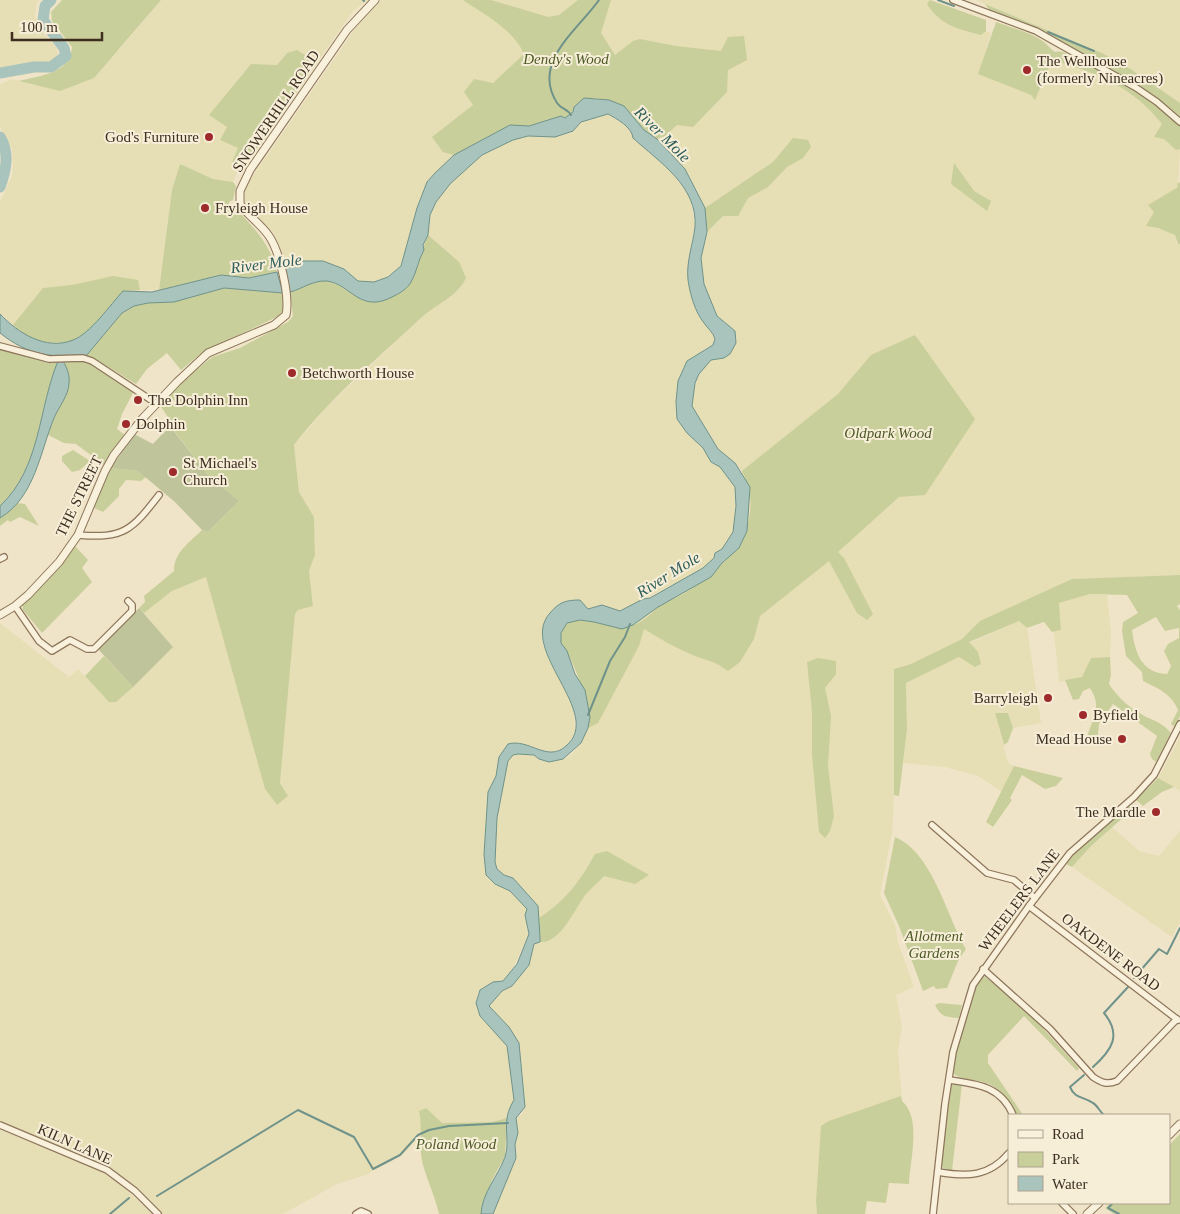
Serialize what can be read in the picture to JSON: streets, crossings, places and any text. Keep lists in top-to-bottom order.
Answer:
{
  "streets": {
    "street": [
      "SNOWERHILL ROAD",
      "THE STREET",
      "WHEELERS LANE",
      "OAKDENE ROAD",
      "KILN LANE"
    ]
  },
  "crossings": [
    ["SNOWERHILL ROAD", "THE STREET"],
    ["WHEELERS LANE", "OAKDENE ROAD"]
  ],
  "water": ["River Mole"],
  "parks": [
    "Dendy's Wood",
    "Oldpark Wood",
    "Allotment Gardens",
    "Poland Wood"
  ],
  "places": [
    "The Wellhouse (formerly Nineacres)",
    "God's Furniture",
    "Fryleigh House",
    "Betchworth House",
    "The Dolphin Inn",
    "Dolphin",
    "St Michael's Church",
    "Barryleigh",
    "Byfield",
    "Mead House",
    "The Mardle"
  ],
  "legend": ["Road", "Park", "Water"],
  "scale_bar": "100 m"
}
